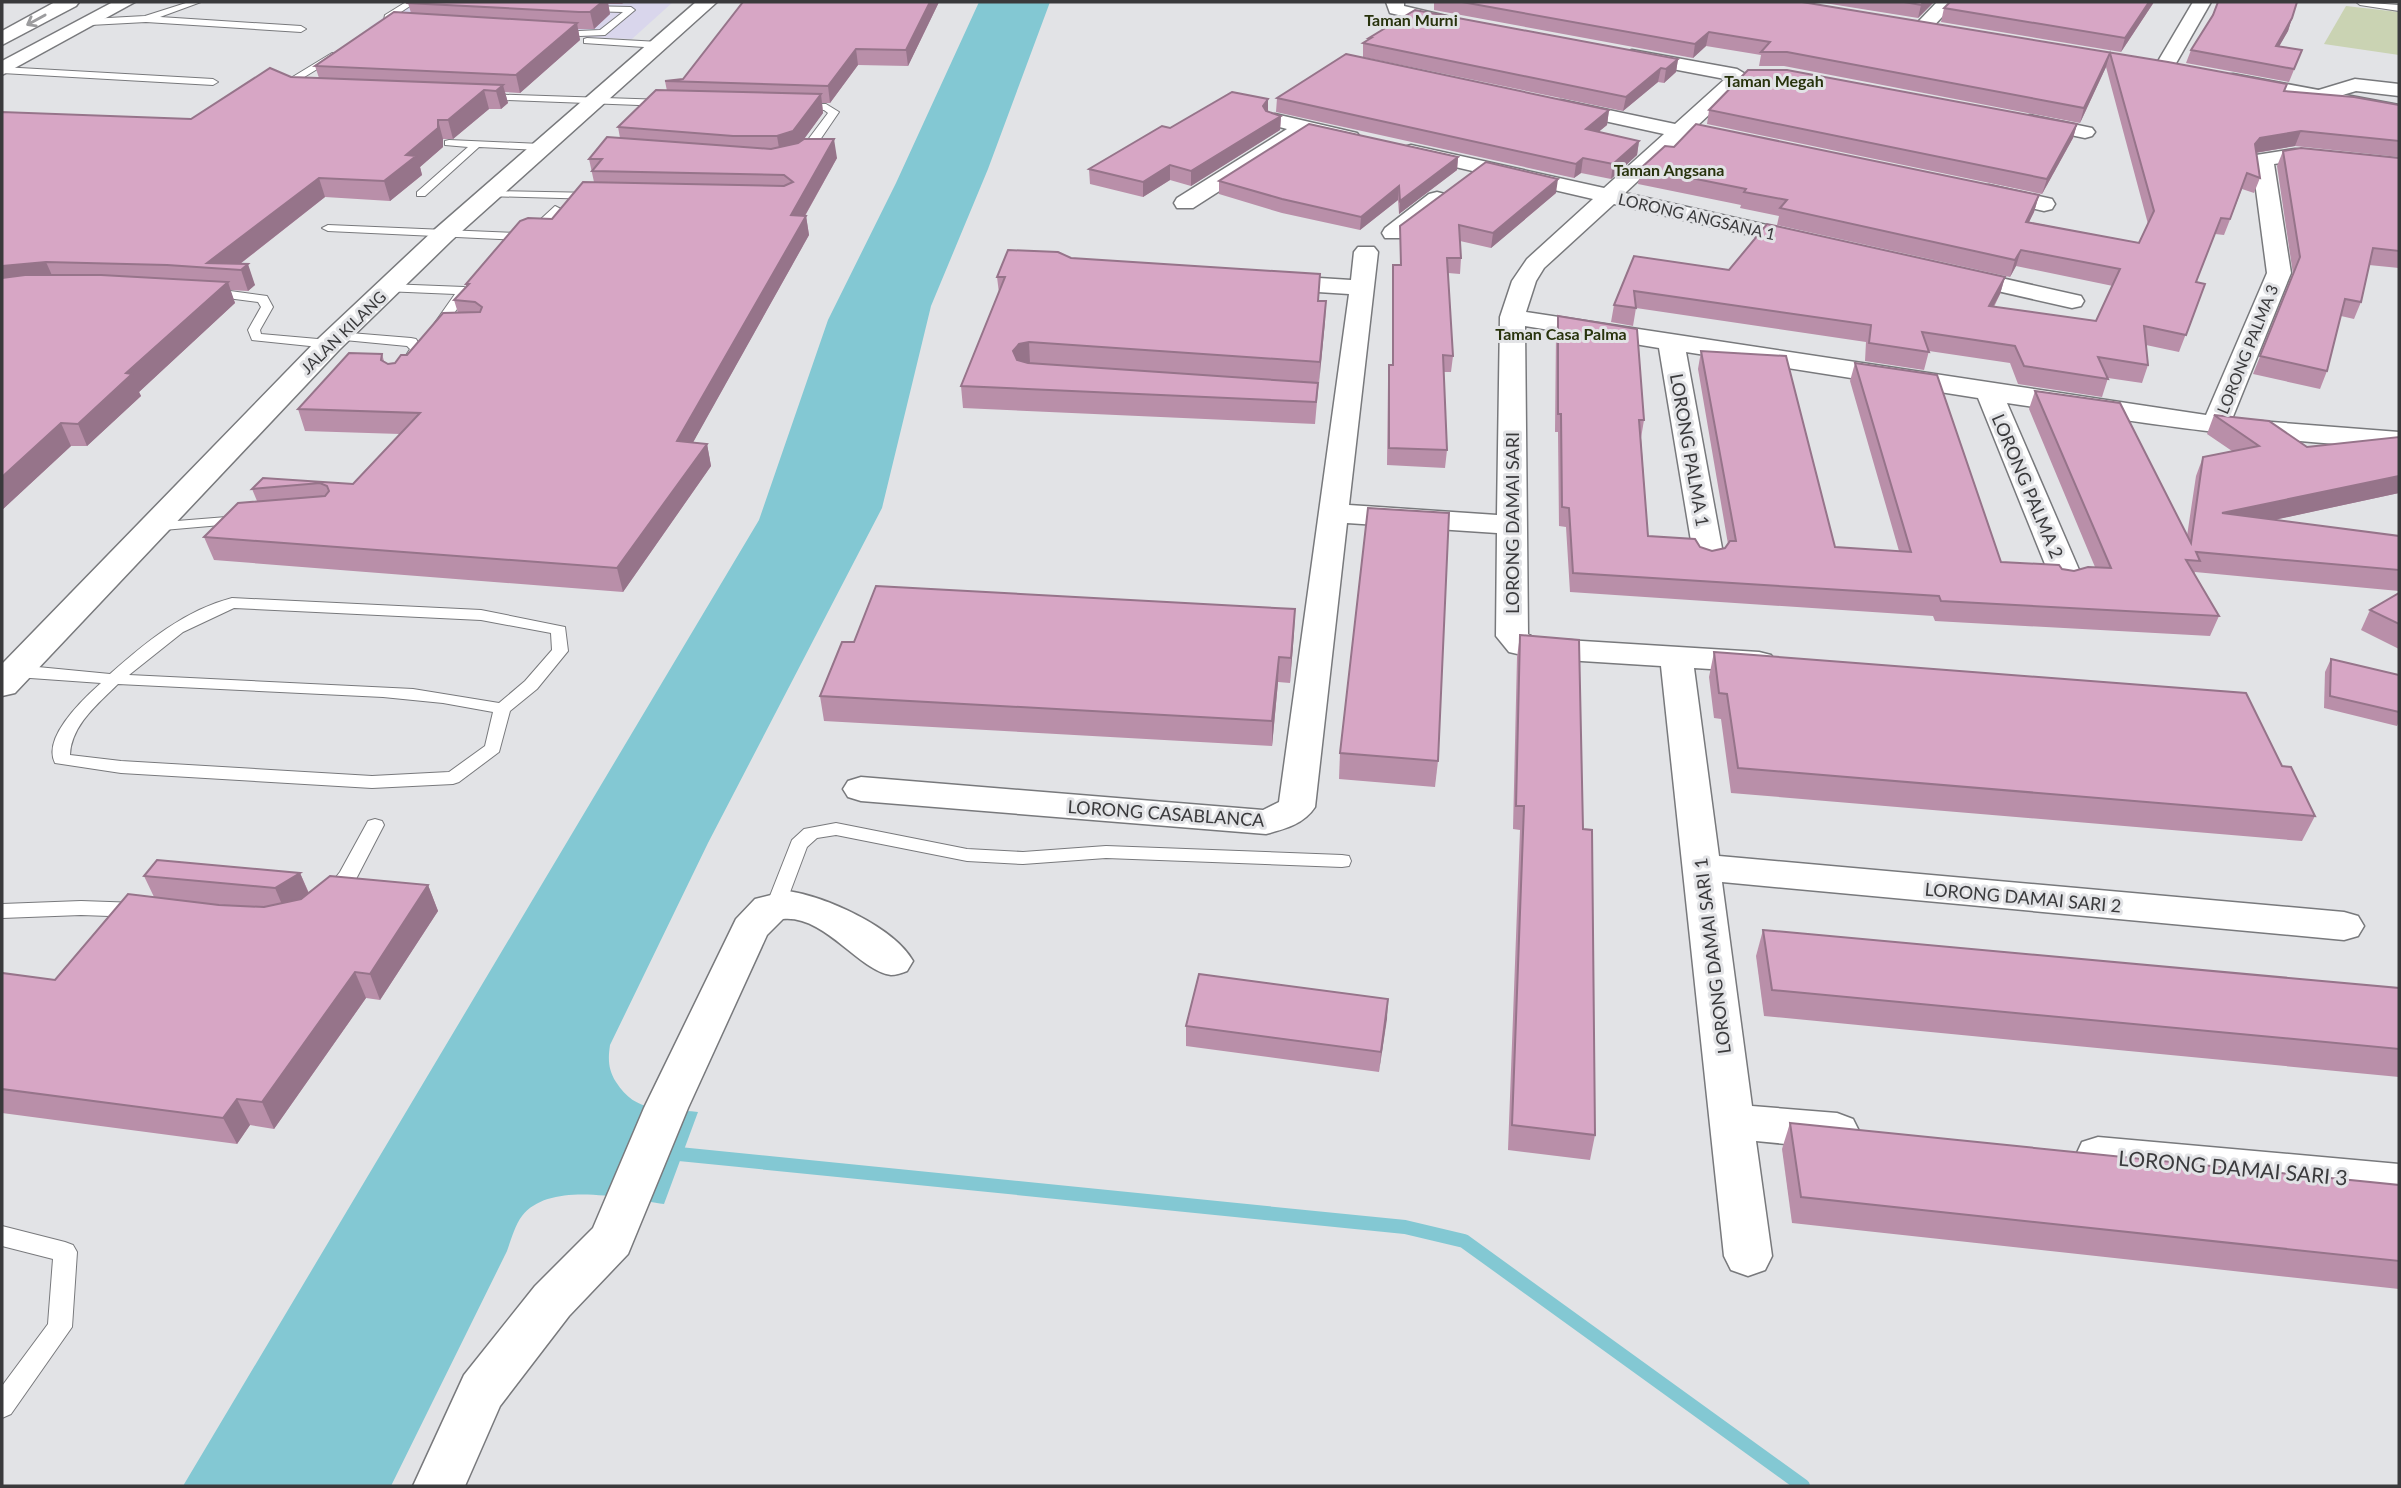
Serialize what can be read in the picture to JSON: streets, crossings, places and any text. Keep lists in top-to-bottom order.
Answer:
{
  "streets": {
    "main road": ["JALAN KILANG"],
    "street": [
      "LORONG ANGSANA 1",
      "LORONG PALMA 3",
      "LORONG PALMA 1",
      "LORONG PALMA 2",
      "LORONG DAMAI SARI",
      "LORONG CASABLANCA",
      "LORONG DAMAI SARI 2",
      "LORONG DAMAI SARI 1",
      "LORONG DAMAI SARI 3"
    ]
  },
  "crossings": [
    ["LORONG ANGSANA 1", "LORONG DAMAI SARI"],
    ["LORONG DAMAI SARI", "LORONG DAMAI SARI 1"],
    ["LORONG DAMAI SARI 2", "LORONG DAMAI SARI 1"]
  ],
  "districts": [
    "Taman Murni",
    "Taman Megah",
    "Taman Angsana",
    "Taman Casa Palma"
  ]
}
